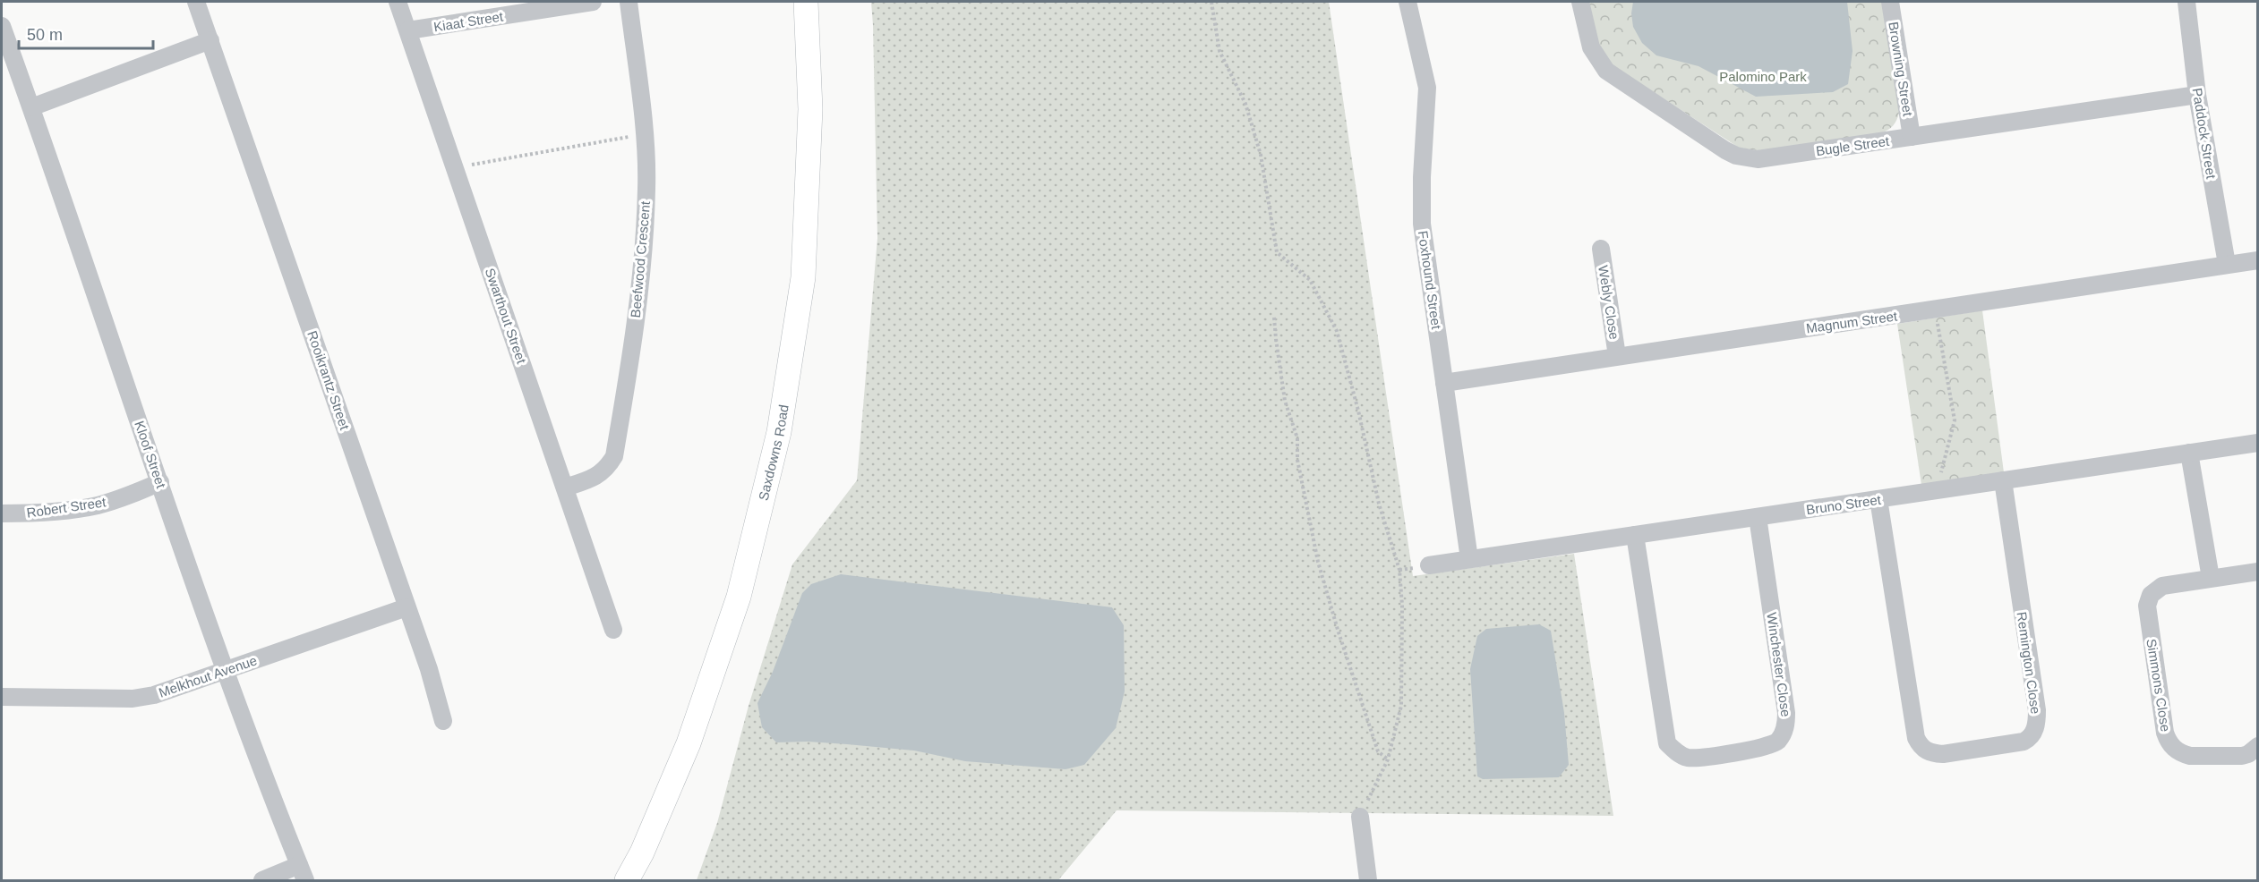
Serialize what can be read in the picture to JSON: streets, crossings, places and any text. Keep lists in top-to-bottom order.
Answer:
{
  "streets": {
    "street": [
      "Kiaat Street",
      "Browning Street",
      "Paddock Street",
      "Bugle Street",
      "Beefwood Crescent",
      "Foxhound Street",
      "Webly Close",
      "Swarthout Street",
      "Magnum Street",
      "Rooikrantz Street",
      "Saxdowns Road",
      "Kloof Street",
      "Bruno Street",
      "Robert Street",
      "Remington Close",
      "Winchester Close",
      "Melkhout Avenue",
      "Simmons Close"
    ]
  },
  "crossings": [
    ["Kiaat Street", "Swarthout Street"],
    ["Browning Street", "Bugle Street"],
    ["Paddock Street", "Bugle Street"],
    ["Paddock Street", "Magnum Street"],
    ["Beefwood Crescent", "Swarthout Street"],
    ["Foxhound Street", "Magnum Street"],
    ["Foxhound Street", "Bruno Street"],
    ["Webly Close", "Magnum Street"],
    ["Rooikrantz Street", "Melkhout Avenue"],
    ["Kloof Street", "Robert Street"],
    ["Kloof Street", "Melkhout Avenue"],
    ["Bruno Street", "Remington Close"],
    ["Bruno Street", "Winchester Close"]
  ],
  "parks": ["Palomino Park"],
  "scale_bar": "50 m"
}
